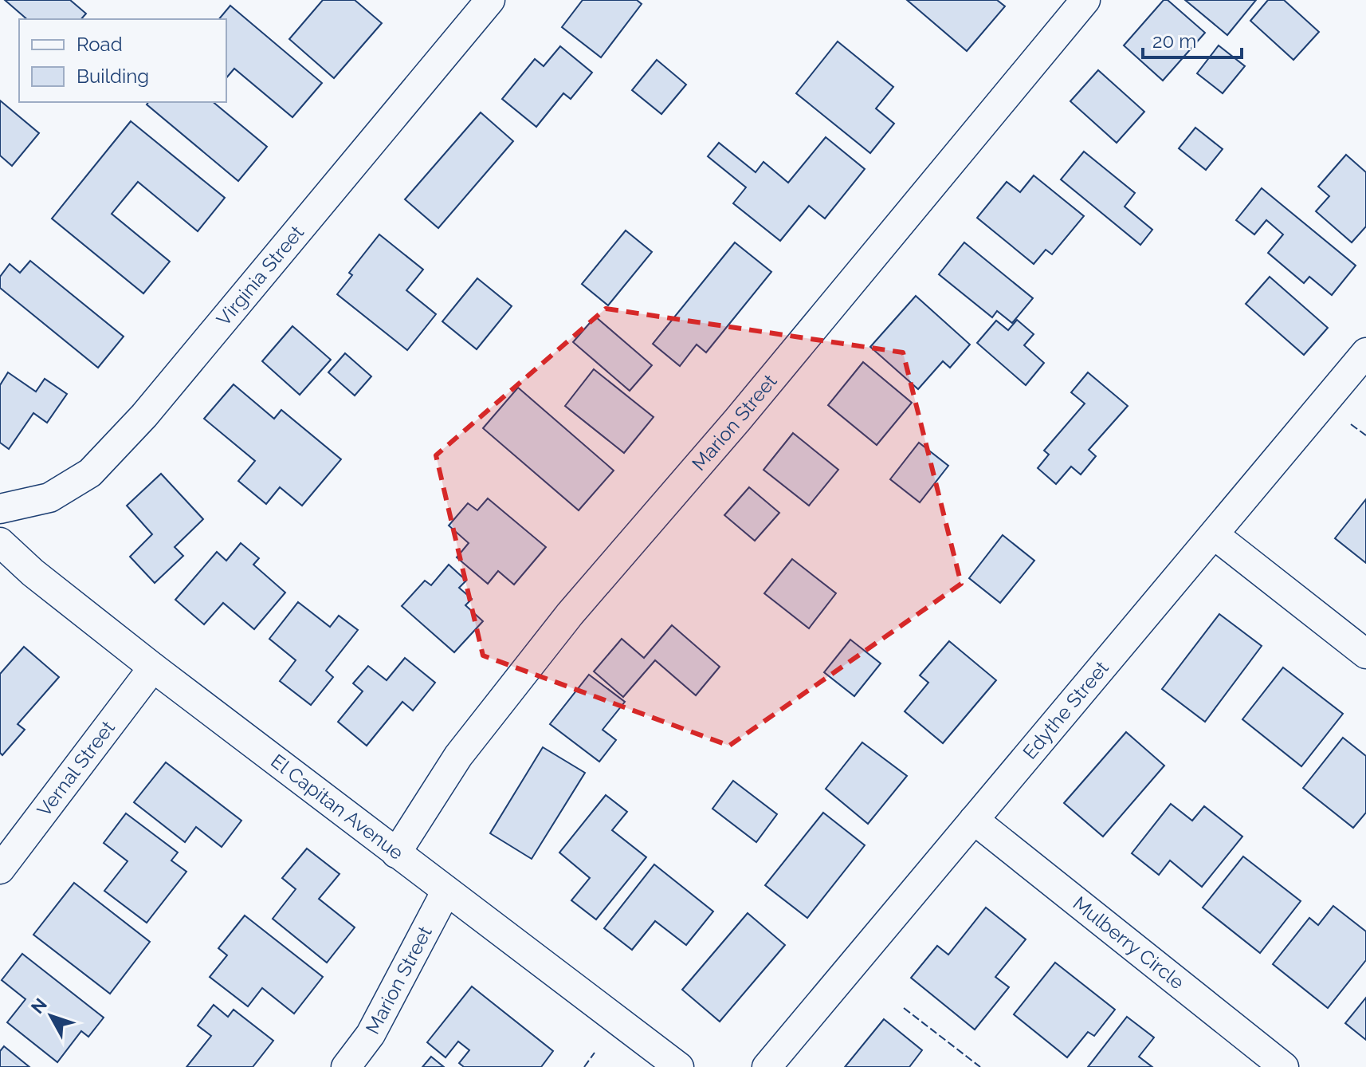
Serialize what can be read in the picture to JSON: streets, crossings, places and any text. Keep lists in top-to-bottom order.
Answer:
{
  "streets": {
    "street": [
      "Virginia Street",
      "Marion Street",
      "Edythe Street",
      "Vernal Street",
      "El Capitan Avenue",
      "Mulberry Circle"
    ]
  },
  "crossings": [
    ["Marion Street", "El Capitan Avenue"],
    ["Edythe Street", "Mulberry Circle"],
    ["Vernal Street", "El Capitan Avenue"]
  ],
  "legend": ["Road", "Building"],
  "scale_bar": "20 m",
  "north": "top left"
}
